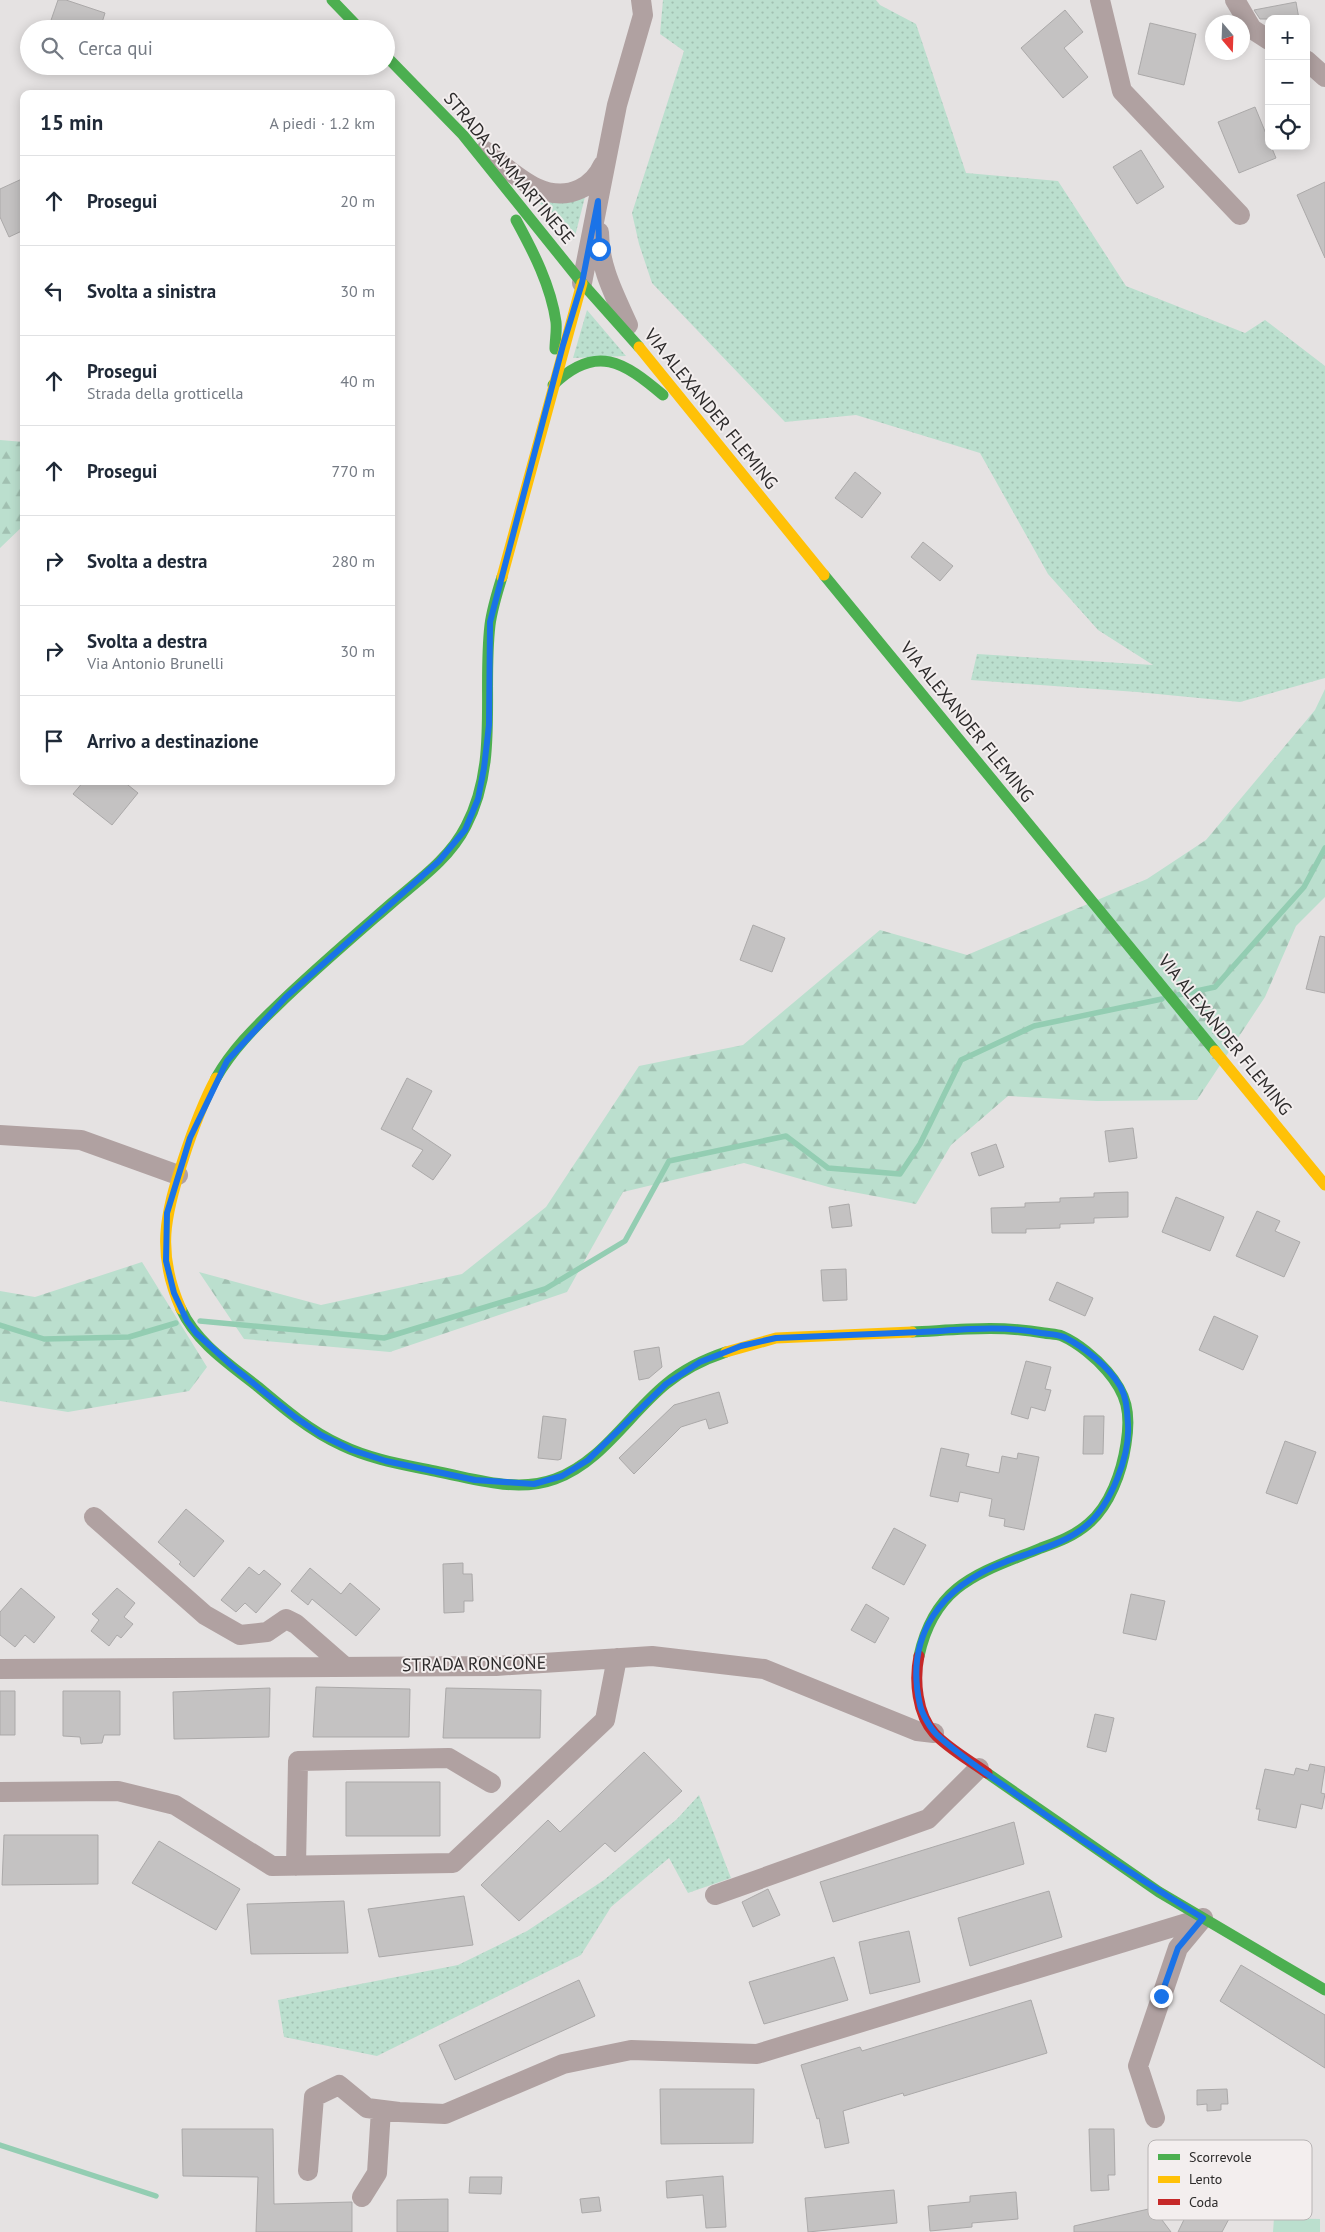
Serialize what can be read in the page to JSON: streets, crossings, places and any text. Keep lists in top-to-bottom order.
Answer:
{
  "streets": {
    "street": ["STRADA SAMMARTINESE", "VIA ALEXANDER FLEMING", "STRADA RONCONE"]
  },
  "crossings": [
    ["STRADA SAMMARTINESE", "VIA ALEXANDER FLEMING"]
  ],
  "legend": ["Scorrevole", "Lento", "Coda"],
  "north": "bottom",
  "page": {
    "map_buttons": ["+", "−"],
    "search": "Cerca qui",
    "heading": ["15 min", "A piedi · 1.2 km"],
    "list": [
      ["Prosegui", "20 m"],
      ["Svolta a sinistra", "30 m"],
      ["Prosegui", "Strada della grotticella", "40 m"],
      ["Prosegui", "770 m"],
      ["Svolta a destra", "280 m"],
      ["Svolta a destra", "Via Antonio Brunelli", "30 m"],
      "Arrivo a destinazione"
    ]
  }
}
